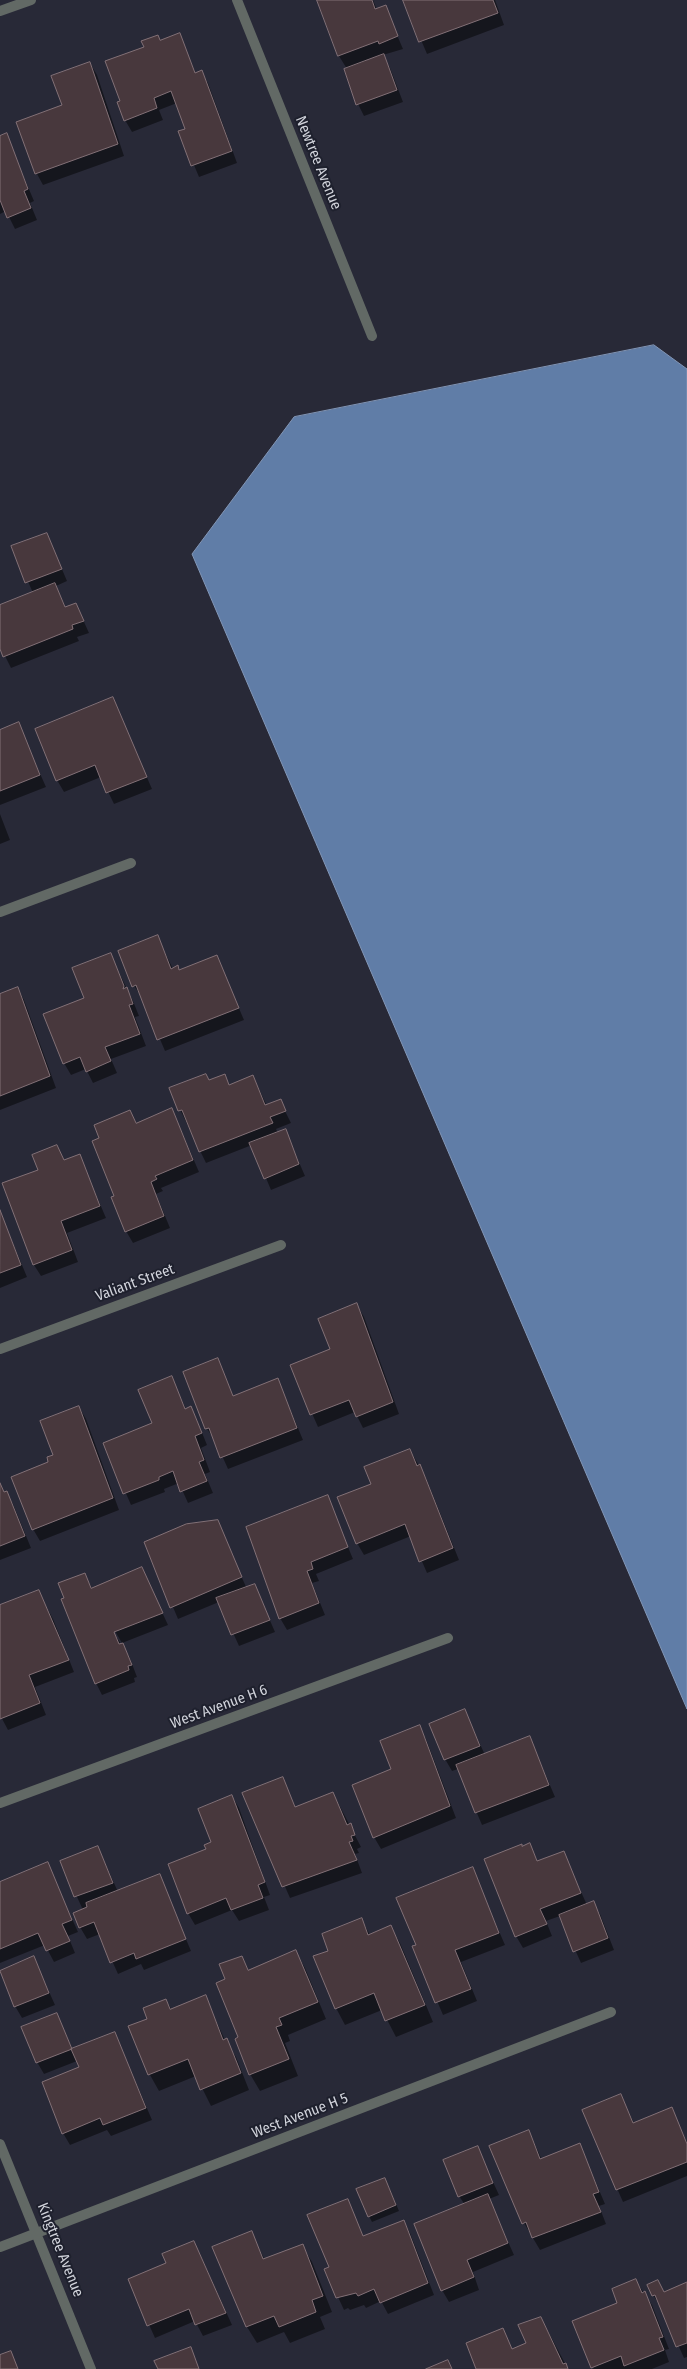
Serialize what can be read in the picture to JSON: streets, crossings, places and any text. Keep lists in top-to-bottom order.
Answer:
{
  "streets": {
    "street": [
      "Newtree Avenue",
      "Valiant Street",
      "West Avenue H 6",
      "West Avenue H 5",
      "Kingtree Avenue"
    ]
  },
  "crossings": [
    ["West Avenue H 5", "Kingtree Avenue"]
  ]
}
